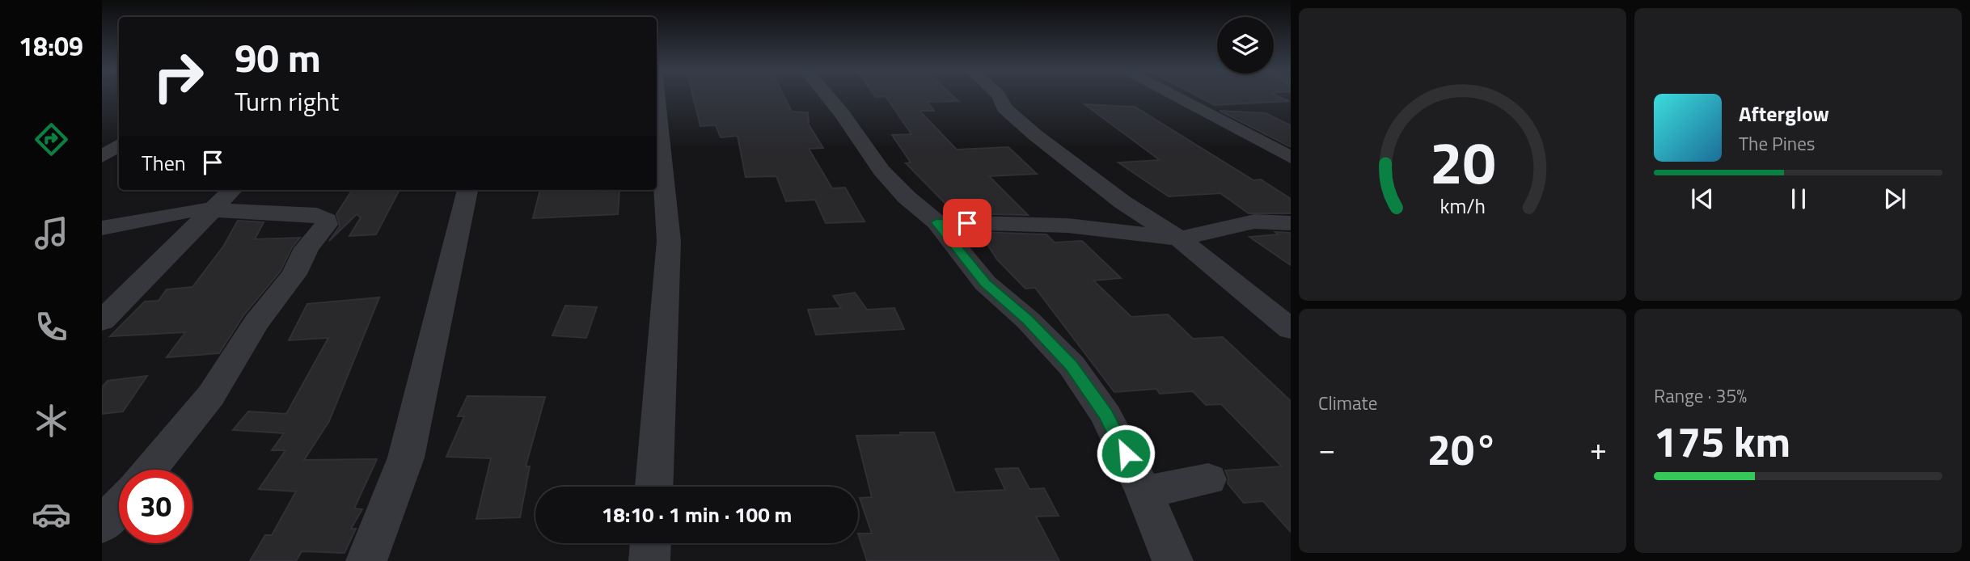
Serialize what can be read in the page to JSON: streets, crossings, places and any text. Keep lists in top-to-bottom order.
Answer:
{
  "page": {
    "tabs": "18:09",
    "turn": ["90 m", "Turn right"],
    "song": ["Afterglow", "The Pines"],
    "then": "Then",
    "tile": [
      "Climate",
      ["Range · 35%", "175 km"]
    ],
    "heat": ["−", "20°", "+"],
    "limit": "30",
    "trip": "18:10 · 1 min · 100 m",
    "gauge": ["20", "km/h"]
  }
}
